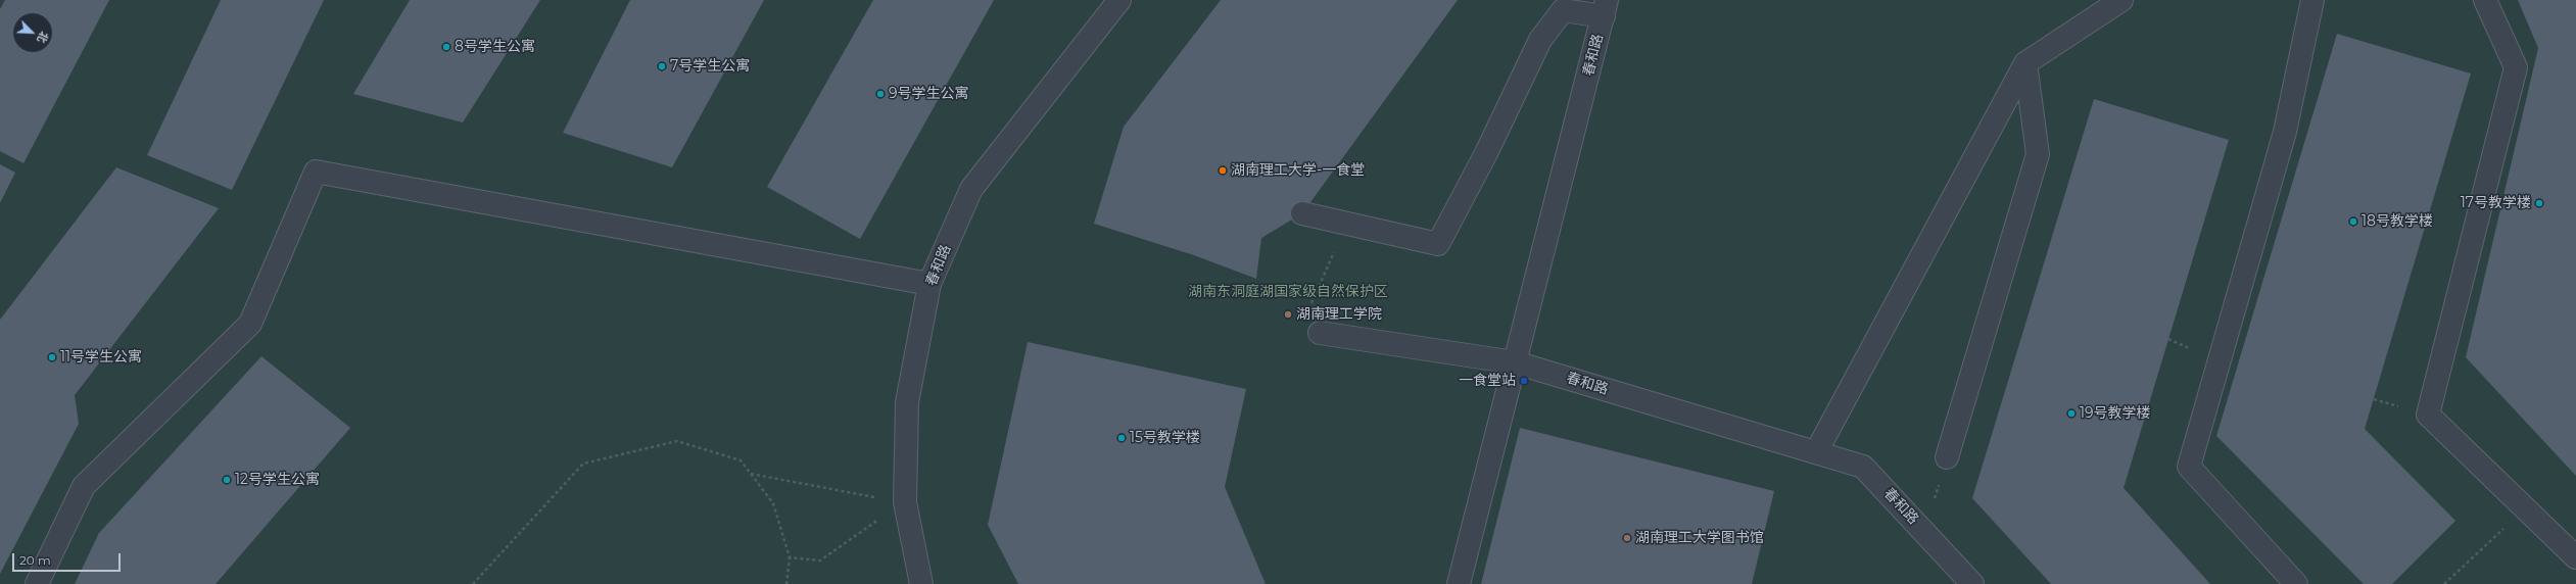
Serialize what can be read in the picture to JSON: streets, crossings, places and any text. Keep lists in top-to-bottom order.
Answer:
{
  "streets": {
    "lane": ["春和路"]
  },
  "parks": ["湖南东洞庭湖国家级自然保护区"],
  "places": [
    "8号学生公寓",
    "7号学生公寓",
    "9号学生公寓",
    "湖南理工大学-一食堂",
    "17号教学楼",
    "18号教学楼",
    "湖南理工学院",
    "11号学生公寓",
    "一食堂站",
    "19号教学楼",
    "15号教学楼",
    "12号学生公寓",
    "湖南理工大学图书馆"
  ],
  "scale_bar": "20 m",
  "north": "bottom right"
}
